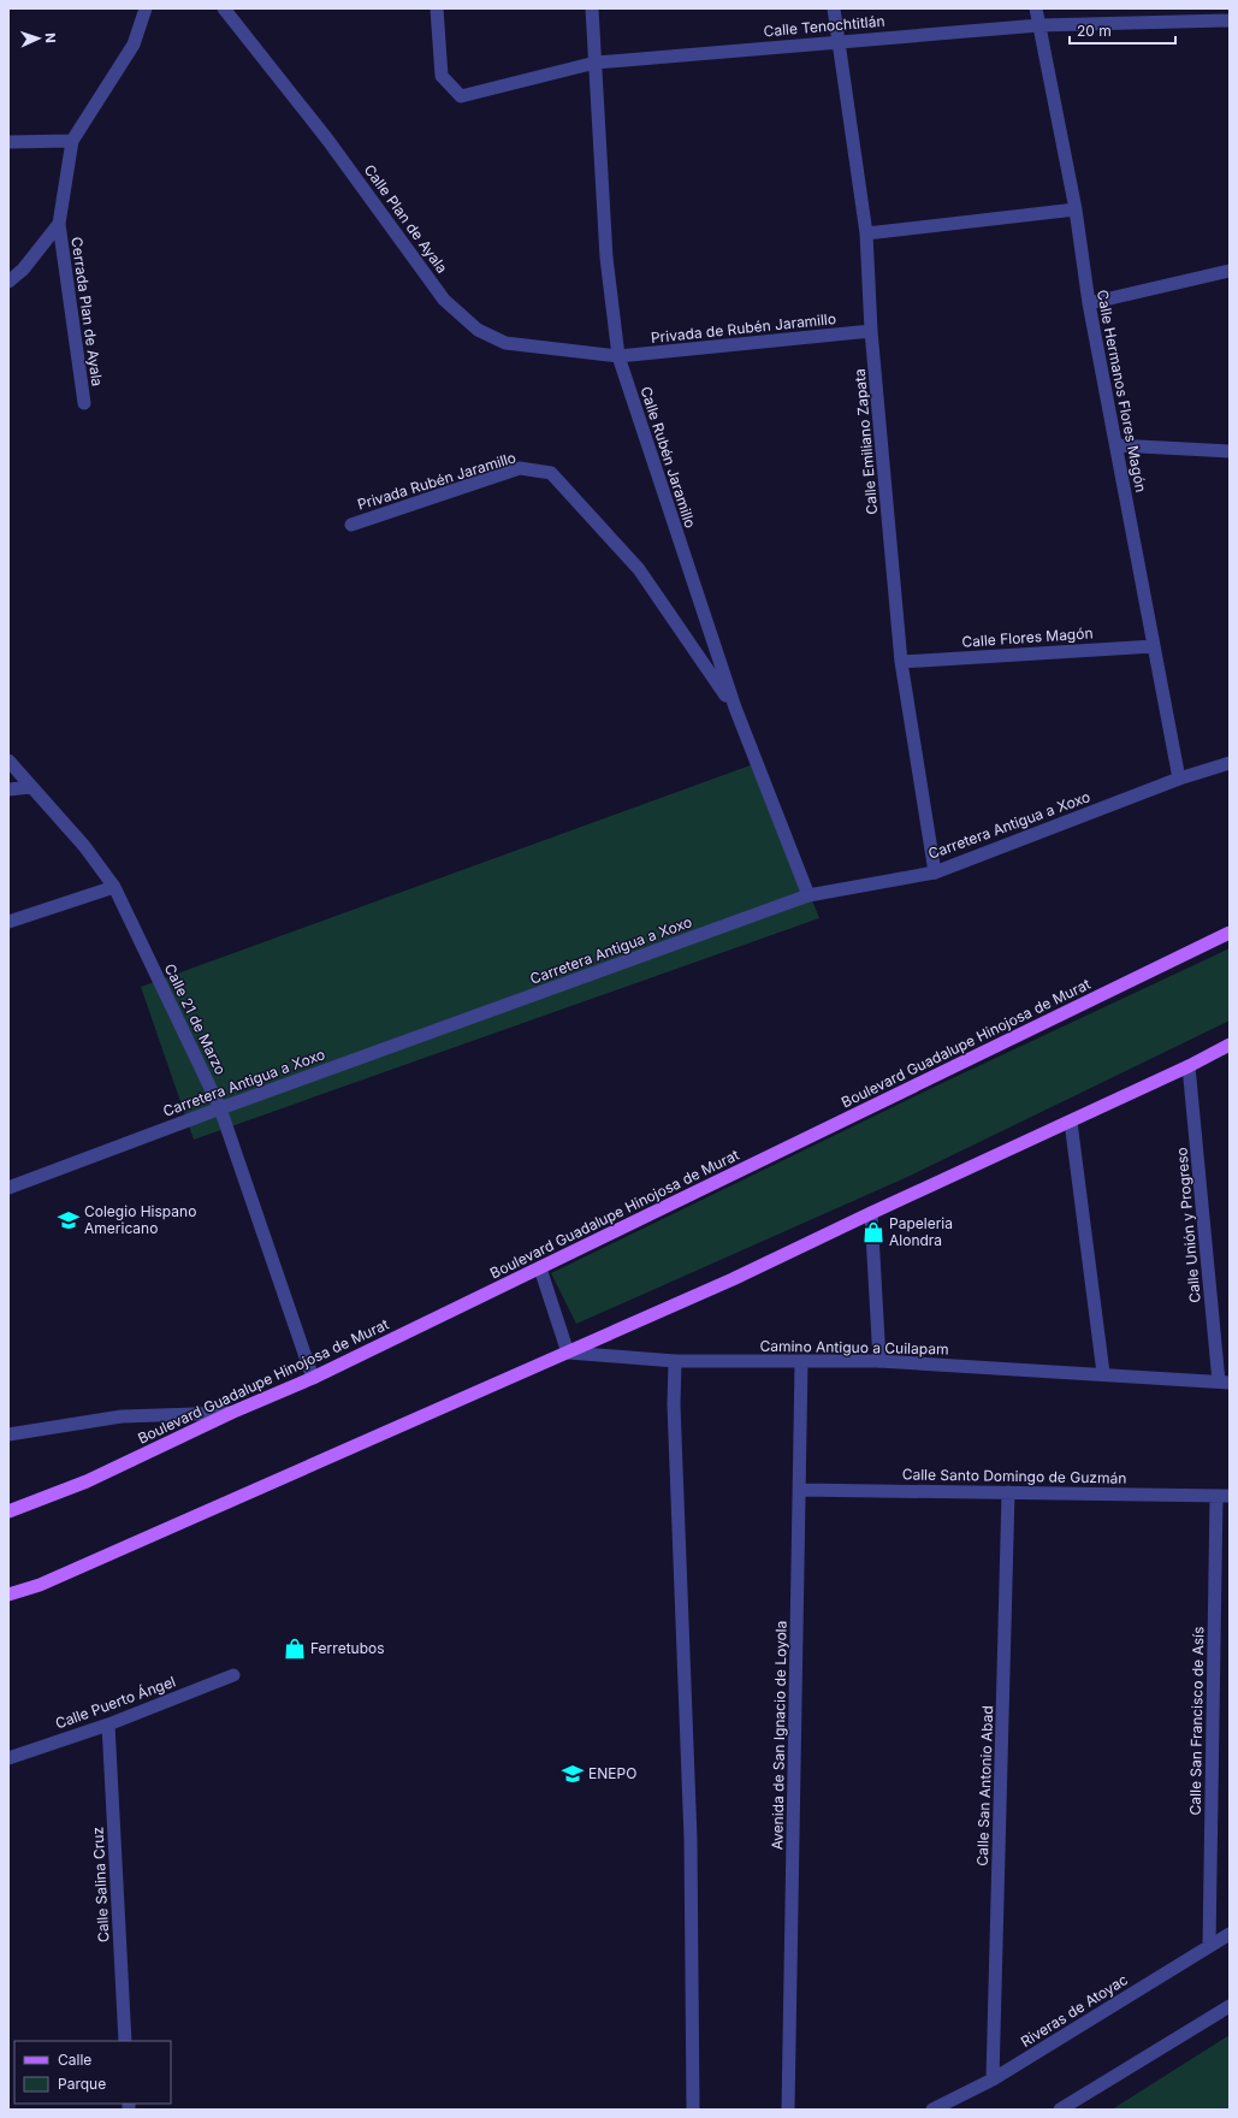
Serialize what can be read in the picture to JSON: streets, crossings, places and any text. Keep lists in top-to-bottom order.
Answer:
{
  "streets": {
    "main road": ["Boulevard Guadalupe Hinojosa de Murat"],
    "street": [
      "Calle Tenochtitlán",
      "Calle Plan de Ayala",
      "Cerrada Plan de Ayala",
      "Privada de Rubén Jaramillo",
      "Calle Hermanos Flores Magón",
      "Calle Emiliano Zapata",
      "Calle Rubén Jaramillo",
      "Privada Rubén Jaramillo",
      "Calle Flores Magón",
      "Carretera Antigua a Xoxo",
      "Calle 21 de Marzo",
      "Calle Unión y Progreso",
      "Camino Antiguo a Cuilapam",
      "Calle Santo Domingo de Guzmán",
      "Calle Puerto Ángel",
      "Calle San Francisco de Asís",
      "Avenida de San Ignacio de Loyola",
      "Calle San Antonio Abad",
      "Calle Salina Cruz",
      "Riveras de Atoyac"
    ]
  },
  "crossings": [
    ["Calle Tenochtitlán", "Calle Hermanos Flores Magón"],
    ["Calle Tenochtitlán", "Calle Emiliano Zapata"],
    ["Calle Tenochtitlán", "Calle Rubén Jaramillo"],
    ["Calle Plan de Ayala", "Privada de Rubén Jaramillo"],
    ["Calle Plan de Ayala", "Calle Rubén Jaramillo"],
    ["Privada de Rubén Jaramillo", "Calle Emiliano Zapata"],
    ["Privada de Rubén Jaramillo", "Calle Rubén Jaramillo"],
    ["Calle Hermanos Flores Magón", "Calle Flores Magón"],
    ["Calle Hermanos Flores Magón", "Carretera Antigua a Xoxo"],
    ["Calle Emiliano Zapata", "Calle Flores Magón"],
    ["Calle Emiliano Zapata", "Carretera Antigua a Xoxo"],
    ["Calle Rubén Jaramillo", "Privada Rubén Jaramillo"],
    ["Calle Rubén Jaramillo", "Carretera Antigua a Xoxo"],
    ["Carretera Antigua a Xoxo", "Calle 21 de Marzo"],
    ["Calle 21 de Marzo", "Boulevard Guadalupe Hinojosa de Murat"],
    ["Calle Unión y Progreso", "Camino Antiguo a Cuilapam"],
    ["Camino Antiguo a Cuilapam", "Avenida de San Ignacio de Loyola"],
    ["Calle Santo Domingo de Guzmán", "Calle San Francisco de Asís"],
    ["Calle Santo Domingo de Guzmán", "Avenida de San Ignacio de Loyola"],
    ["Calle Santo Domingo de Guzmán", "Calle San Antonio Abad"],
    ["Calle Puerto Ángel", "Calle Salina Cruz"],
    ["Calle San Francisco de Asís", "Riveras de Atoyac"],
    ["Calle San Antonio Abad", "Riveras de Atoyac"]
  ],
  "places": {
    "school or university": ["Colegio Hispano Americano", "ENEPO"],
    "shop": ["Papeleria Alondra", "Ferretubos"]
  },
  "legend": ["Calle", "Parque"],
  "scale_bar": "20 m",
  "north": "right"
}
